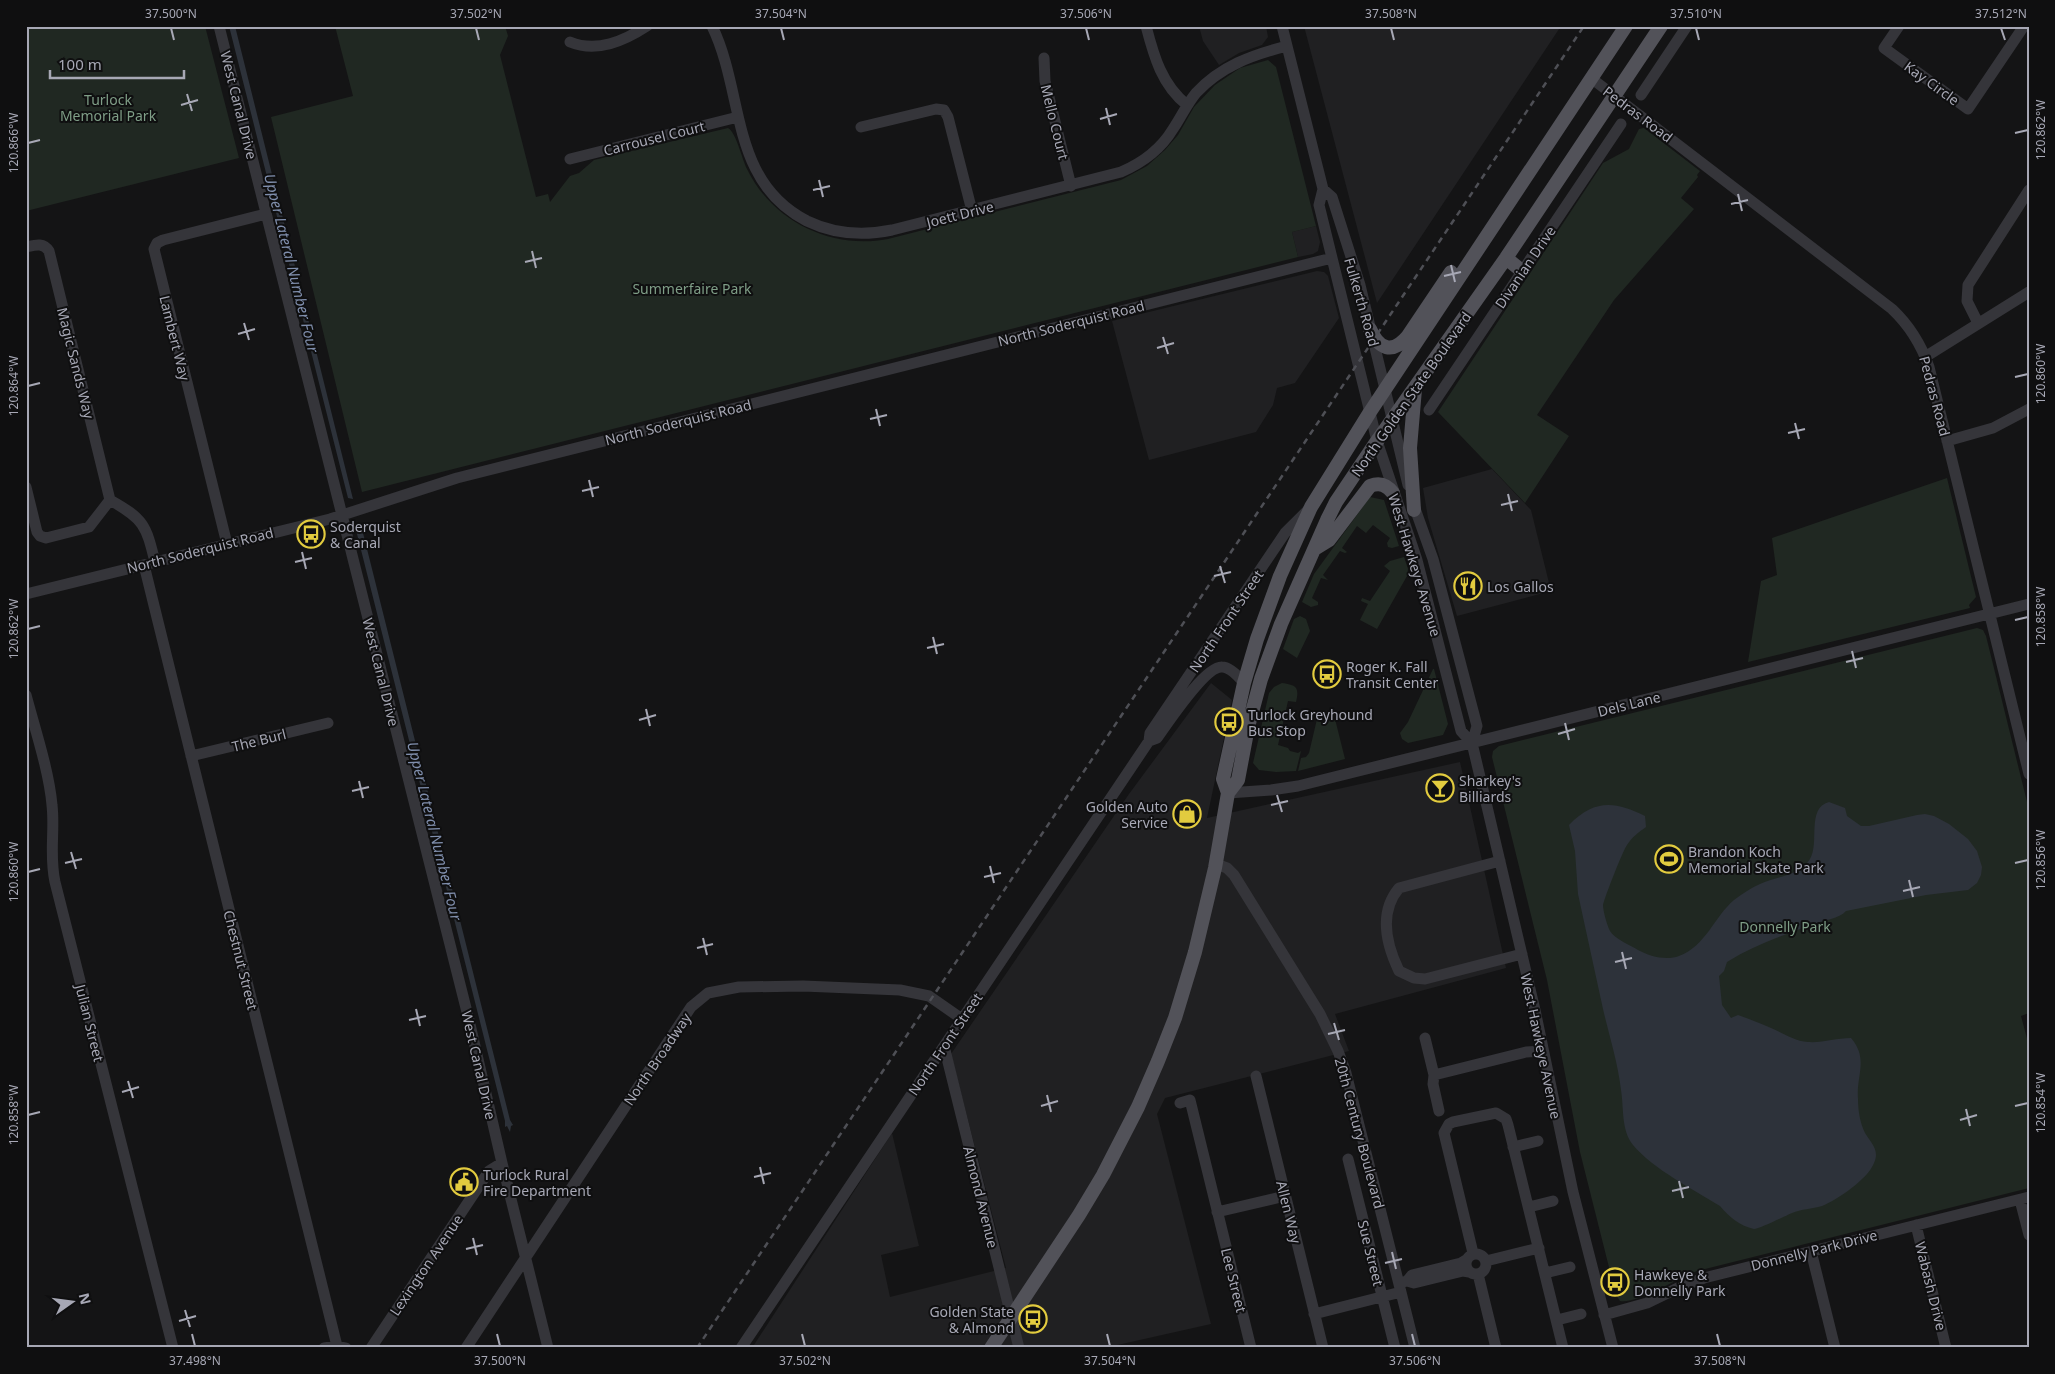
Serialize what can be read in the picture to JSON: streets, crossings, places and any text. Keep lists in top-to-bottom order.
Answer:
{
  "streets": {
    "main road": ["North Golden State Boulevard"],
    "street": [
      "Kay Circle",
      "West Canal Drive",
      "Pedras Road",
      "Mello Court",
      "Carrousel Court",
      "Joett Drive",
      "Divanian Drive",
      "Fulkerth Road",
      "North Soderquist Road",
      "Lambert Way",
      "Magic Sands Way",
      "West Hawkeye Avenue",
      "North Front Street",
      "Dels Lane",
      "The Burl",
      "Chestnut Street",
      "Julian Street",
      "North Broadway",
      "20th Century Boulevard",
      "Almond Avenue",
      "Allen Way",
      "Donnelly Park Drive",
      "Sue Street",
      "Lexington Avenue",
      "Lee Street",
      "Wabash Drive"
    ]
  },
  "crossings": [
    ["West Canal Drive", "North Soderquist Road"],
    ["West Canal Drive", "Lambert Way"],
    ["West Canal Drive", "North Broadway"],
    ["West Canal Drive", "Lexington Avenue"],
    ["Pedras Road", "North Golden State Boulevard"],
    ["Pedras Road", "Dels Lane"],
    ["Mello Court", "Joett Drive"],
    ["Carrousel Court", "Joett Drive"],
    ["Joett Drive", "Fulkerth Road"],
    ["Fulkerth Road", "North Soderquist Road"],
    ["Fulkerth Road", "North Golden State Boulevard"],
    ["Fulkerth Road", "West Hawkeye Avenue"],
    ["North Soderquist Road", "Lambert Way"],
    ["North Soderquist Road", "Chestnut Street"],
    ["North Golden State Boulevard", "West Hawkeye Avenue"],
    ["North Golden State Boulevard", "North Front Street"],
    ["North Golden State Boulevard", "Dels Lane"],
    ["North Golden State Boulevard", "20th Century Boulevard"],
    ["North Golden State Boulevard", "Almond Avenue"],
    ["West Hawkeye Avenue", "Dels Lane"],
    ["West Hawkeye Avenue", "Donnelly Park Drive"],
    ["North Front Street", "North Broadway"],
    ["North Front Street", "Almond Avenue"],
    ["The Burl", "Chestnut Street"],
    ["Donnelly Park Drive", "Wabash Drive"]
  ],
  "water": ["Upper Lateral Number Four"],
  "parks": ["Turlock Memorial Park", "Summerfaire Park", "Donnelly Park"],
  "places": {
    "bus stop": [
      "Soderquist & Canal",
      "Roger K. Fall Transit Center",
      "Turlock Greyhound Bus Stop",
      "Hawkeye & Donnelly Park",
      "Golden State & Almond"
    ],
    "restaurant": ["Los Gallos"],
    "bar": ["Sharkey's Billiards"],
    "shop": ["Golden Auto Service"],
    "sports": ["Brandon Koch Memorial Skate Park"],
    "public building": ["Turlock Rural Fire Department"]
  },
  "scale_bar": "100 m",
  "north": "right",
  "coordinates": [
    "37.500°N",
    "37.502°N",
    "37.504°N",
    "37.506°N",
    "37.508°N",
    "37.510°N",
    "37.512°N",
    "120.862°W",
    "120.866°W",
    "120.860°W",
    "120.864°W",
    "120.858°W",
    "120.856°W",
    "120.854°W",
    "37.498°N"
  ]
}
